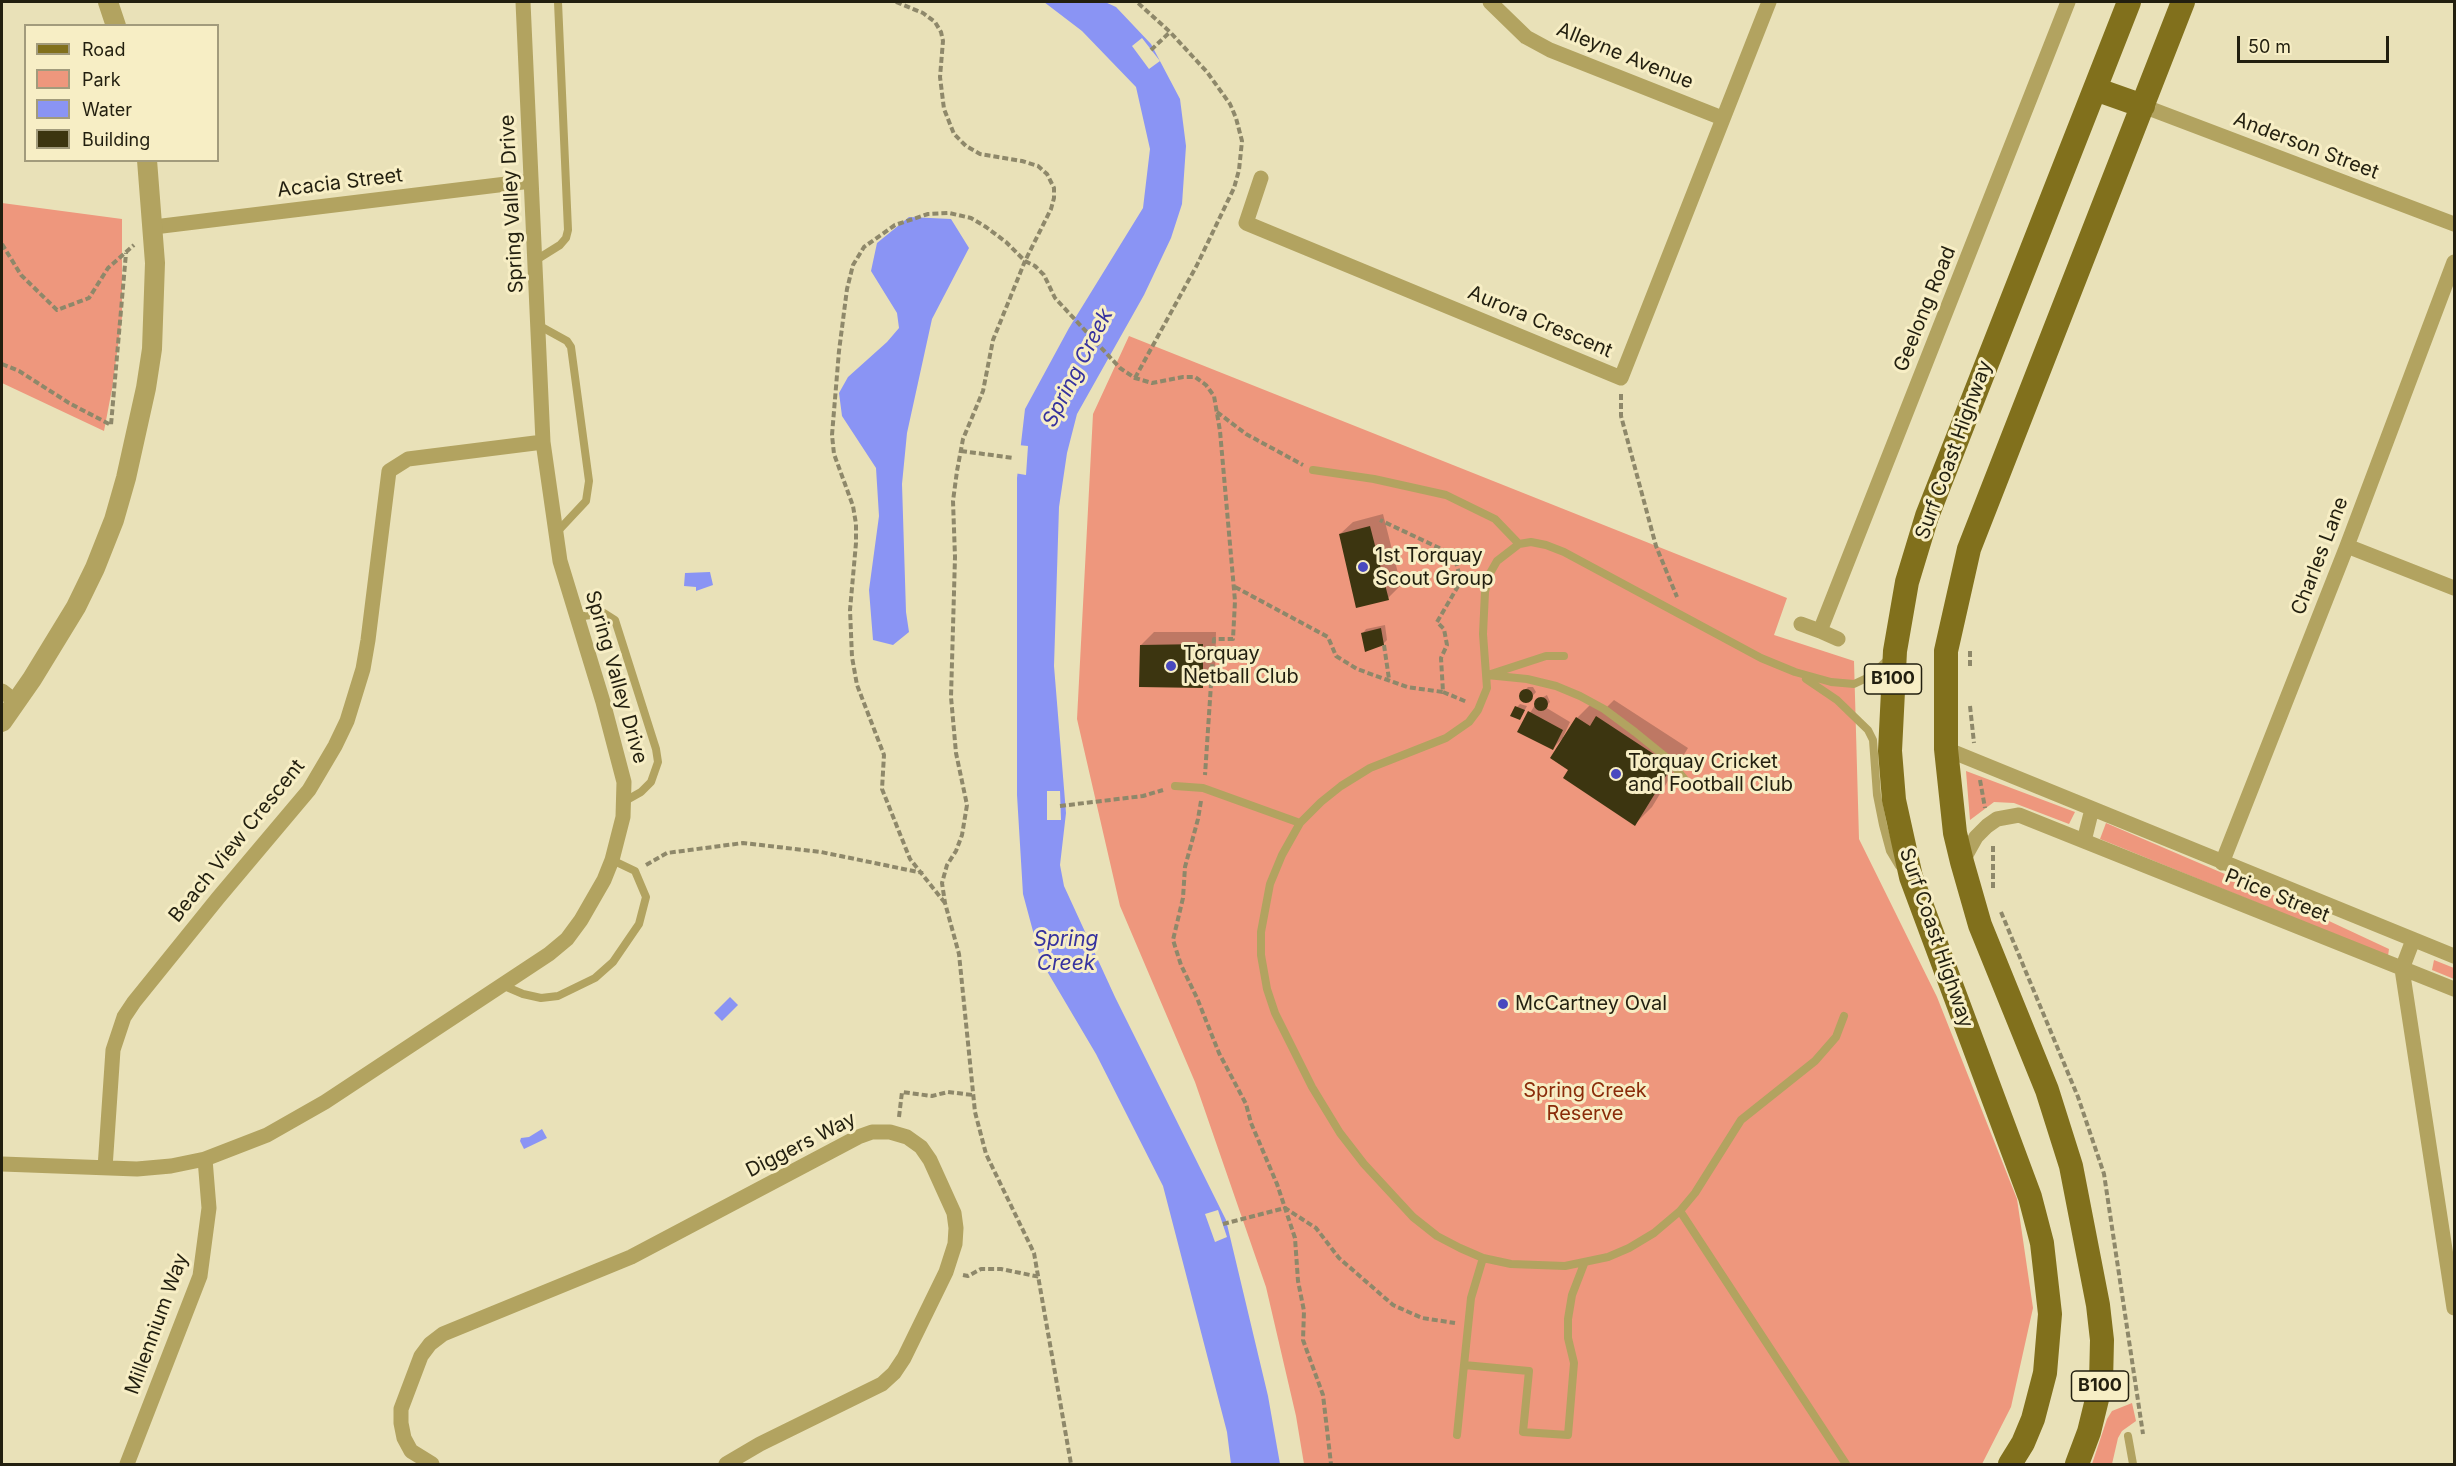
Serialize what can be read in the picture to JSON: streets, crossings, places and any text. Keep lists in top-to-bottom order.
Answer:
{
  "streets": {
    "main road": ["Surf Coast Highway", "B100"],
    "street": [
      "Alleyne Avenue",
      "Anderson Street",
      "Acacia Street",
      "Spring Valley Drive",
      "Geelong Road",
      "Aurora Crescent",
      "Charles Lane",
      "Beach View Crescent",
      "Price Street",
      "Diggers Way",
      "Millennium Way"
    ]
  },
  "crossings": [
    ["Alleyne Avenue", "Aurora Crescent"],
    ["Anderson Street", "B100"],
    ["Acacia Street", "Spring Valley Drive"],
    ["Spring Valley Drive", "Beach View Crescent"],
    ["Spring Valley Drive", "Millennium Way"],
    ["Charles Lane", "Price Street"],
    ["B100", "Price Street"]
  ],
  "water": ["Spring Creek"],
  "parks": ["Spring Creek Reserve"],
  "places": [
    "1st Torquay Scout Group",
    "Torquay Netball Club",
    "Torquay Cricket and Football Club",
    "McCartney Oval"
  ],
  "legend": [
    "Road",
    "Park",
    "Water",
    "Building"
  ],
  "scale_bar": "50 m"
}
